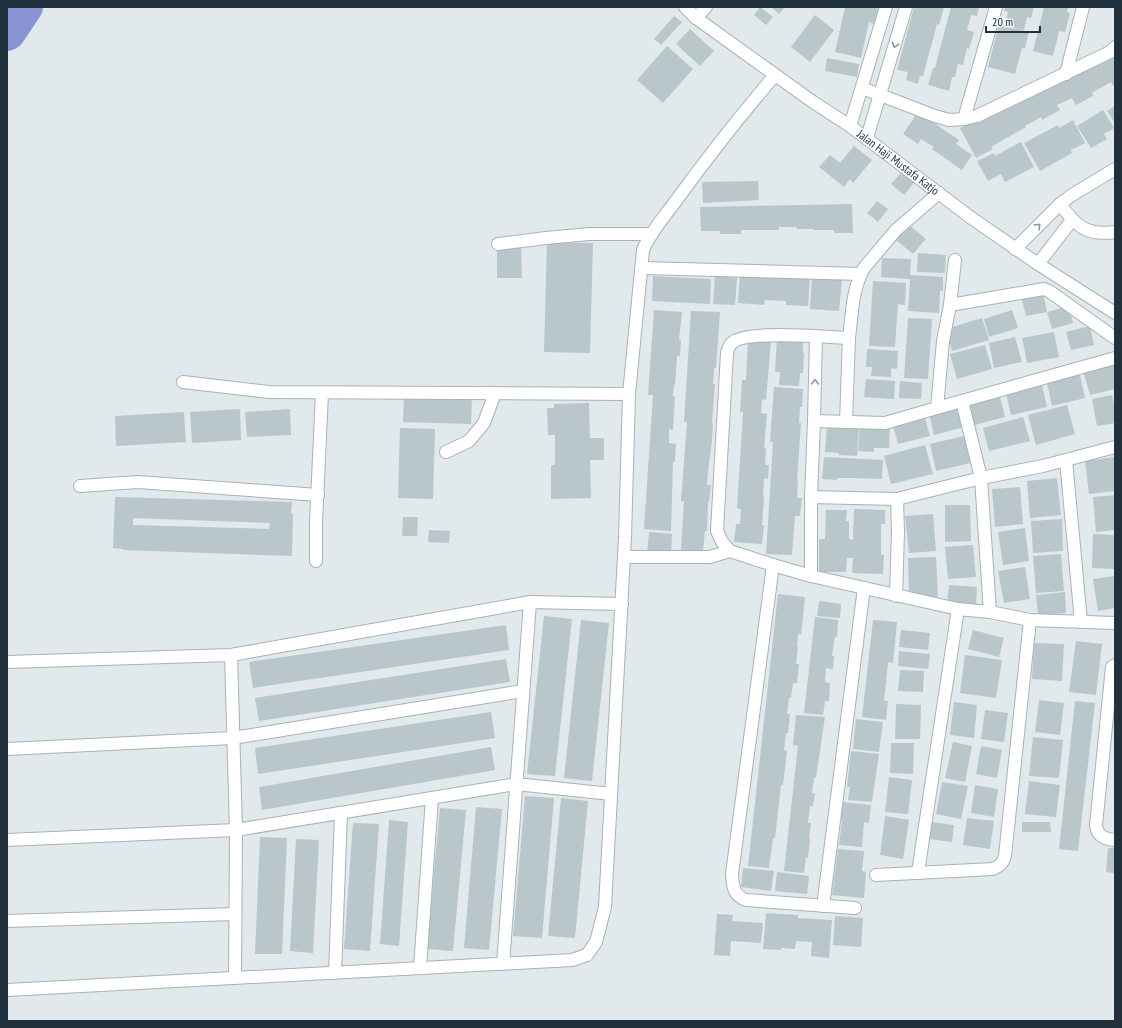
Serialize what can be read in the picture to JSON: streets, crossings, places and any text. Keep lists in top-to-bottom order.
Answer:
{
  "streets": {
    "street": ["Jalan Haji Mustafa Katjo"]
  },
  "scale_bar": "20 m"
}
